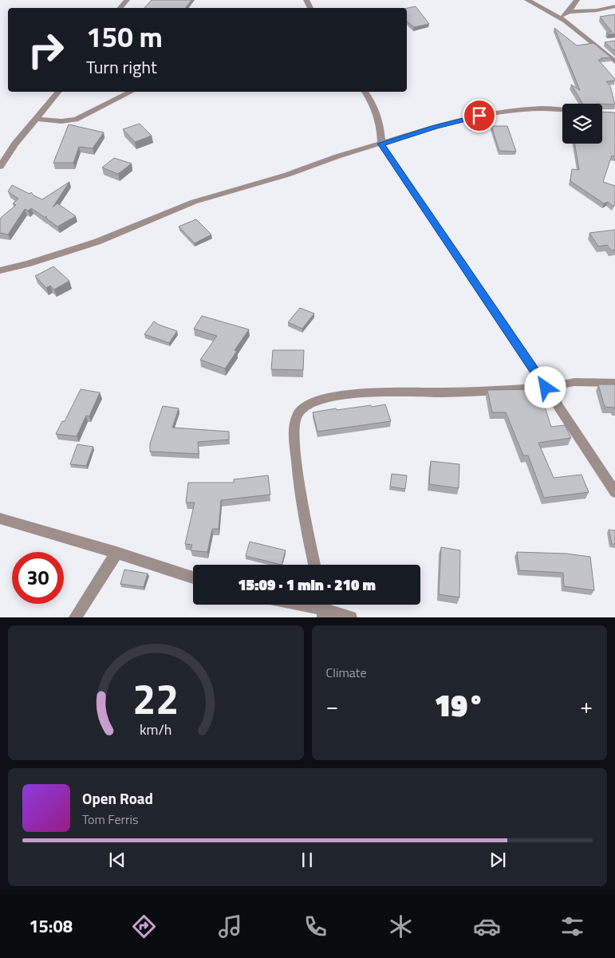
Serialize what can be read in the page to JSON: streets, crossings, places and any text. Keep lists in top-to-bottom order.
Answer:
{
  "page": {
    "turn": ["150 m", "Turn right"],
    "limit": "30",
    "trip": "15:09 · 1 min · 210 m",
    "tile": "Climate",
    "heat": ["−", "19°", "+"],
    "song": ["Open Road", "Tom Ferris"],
    "tabs": "15:08",
    "gauge": ["22", "km/h"]
  }
}
